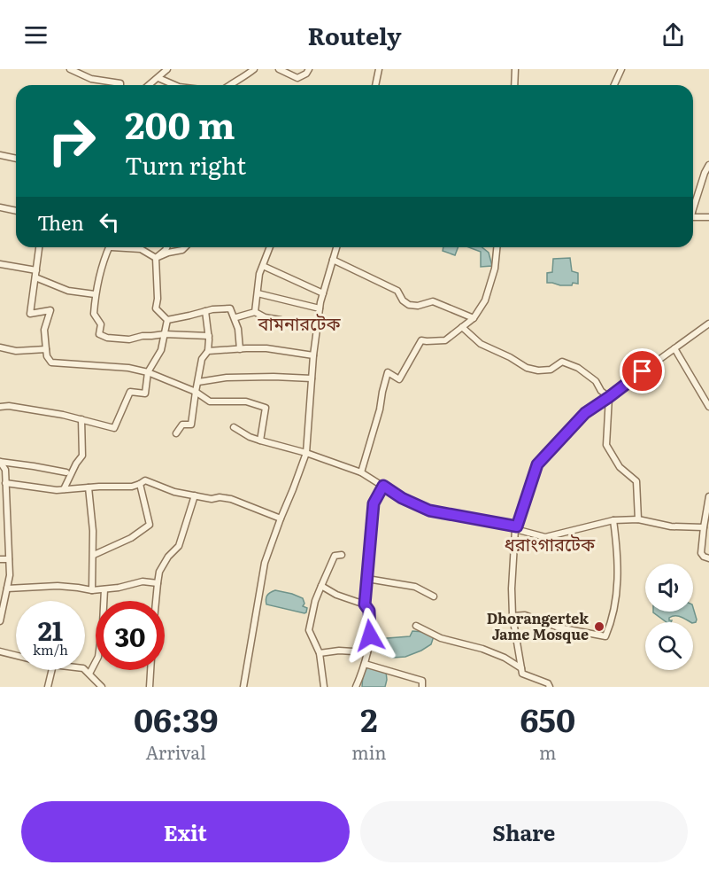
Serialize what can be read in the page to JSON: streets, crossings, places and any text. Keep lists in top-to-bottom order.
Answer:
{
  "districts": ["বামনারটেক", "ধরাংগারটেক"],
  "places": ["Dhorangertek Jame Mosque"],
  "page": {
    "header": "Routely",
    "turn": ["200 m", "Turn right"],
    "then": "Then",
    "speed": "21 km/h",
    "limit": "30",
    "eta": [
      "06:39",
      "Arrival",
      "2",
      "min",
      "650",
      "m"
    ],
    "buttons": ["Exit", "Share"]
  }
}
